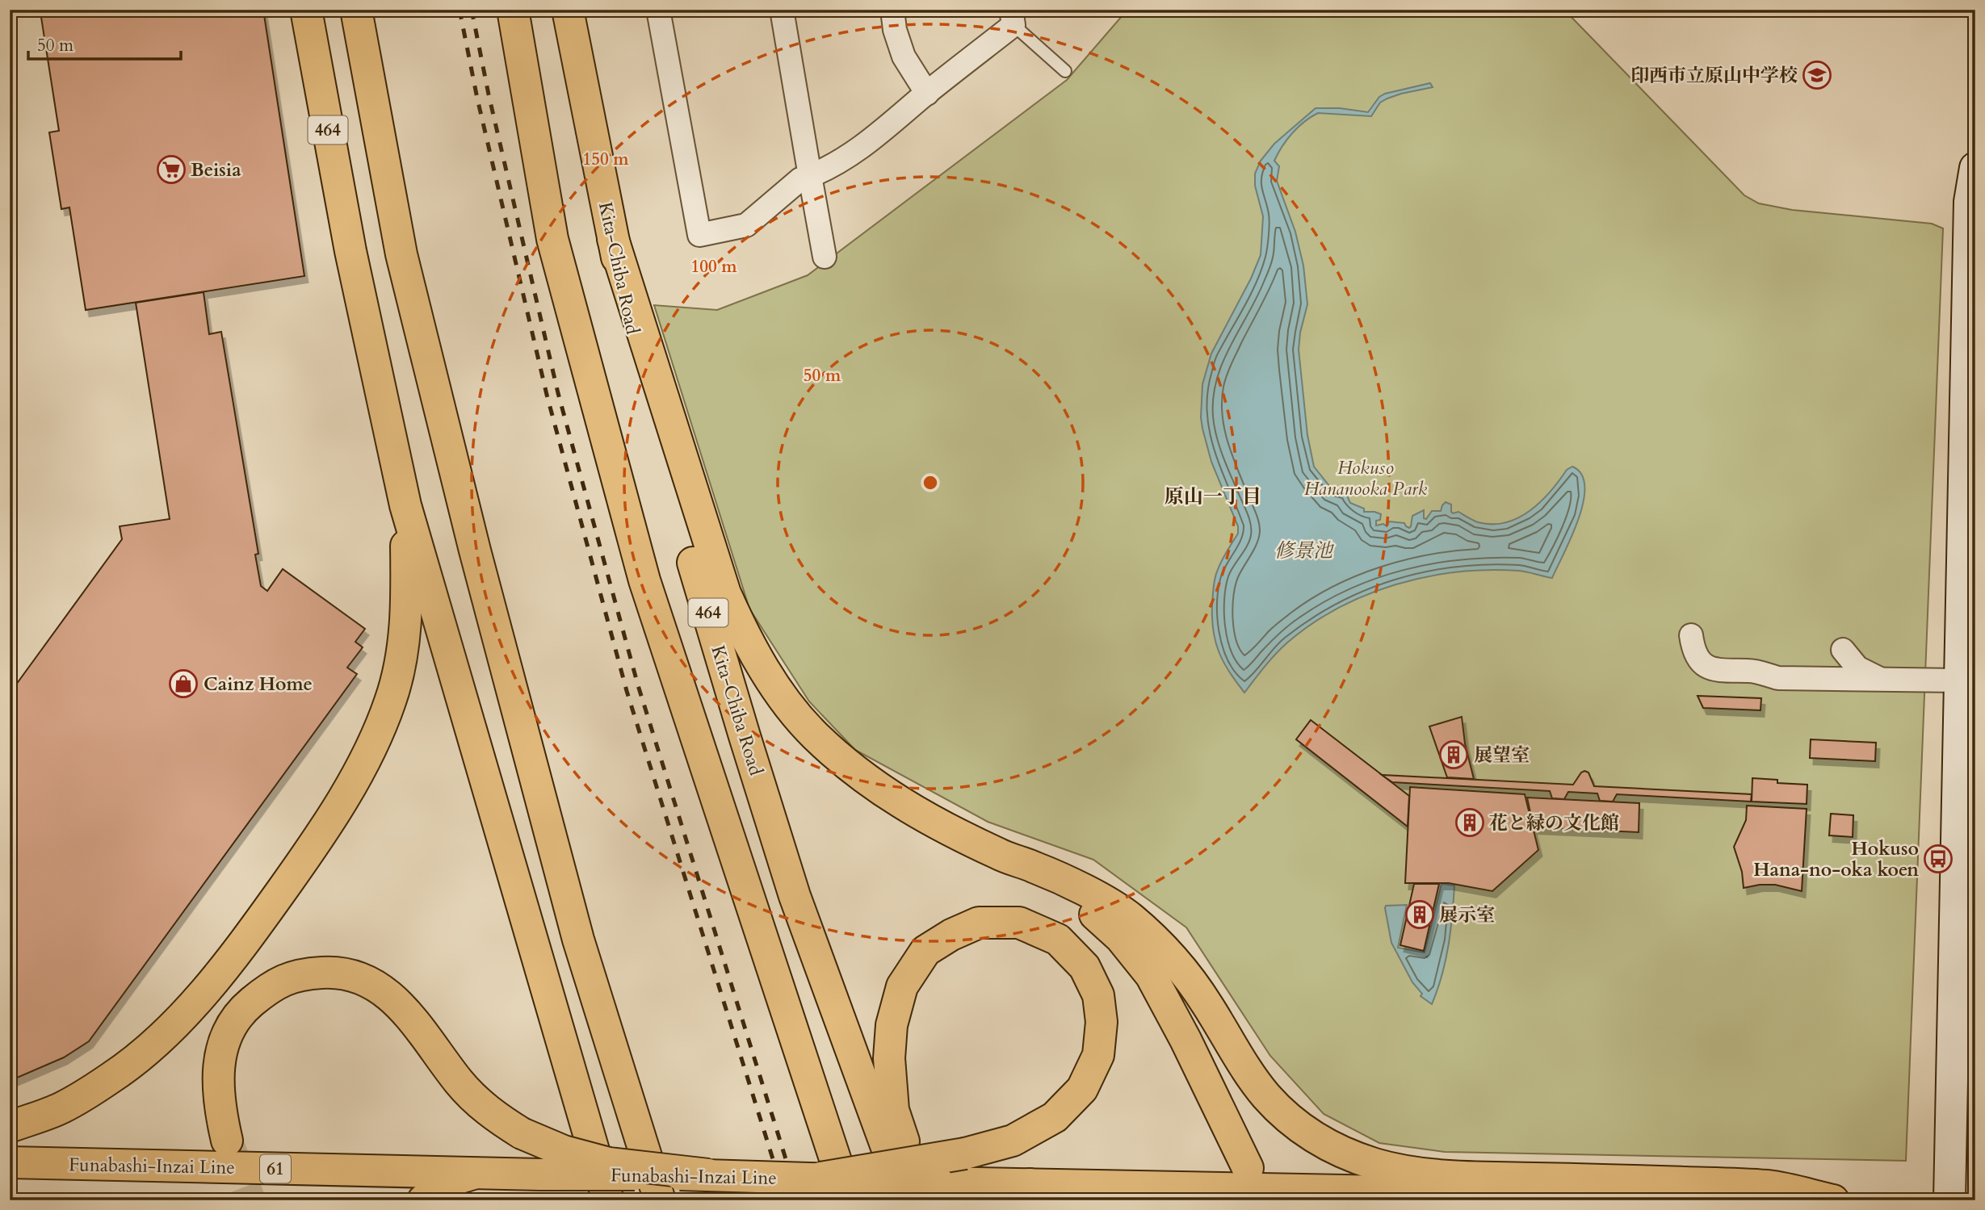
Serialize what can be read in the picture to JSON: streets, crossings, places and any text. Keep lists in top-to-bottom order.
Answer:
{
  "streets": {
    "main road": [
      "464",
      "Kita-Chiba Road",
      "Funabashi-Inzai Line",
      "61"
    ]
  },
  "districts": ["原山一丁目"],
  "water": ["修景池"],
  "parks": ["Hokuso Hananooka Park"],
  "places": {
    "school or university": ["印西市立原山中学校"],
    "supermarket": ["Beisia"],
    "shop": ["Cainz Home"],
    "building": ["展望室", "花と緑の文化館", "展示室"],
    "bus stop": ["Hokuso Hana-no-oka koen"]
  },
  "scale_bar": "50 m",
  "rings": ["150 m", "100 m", "50 m"]
}
